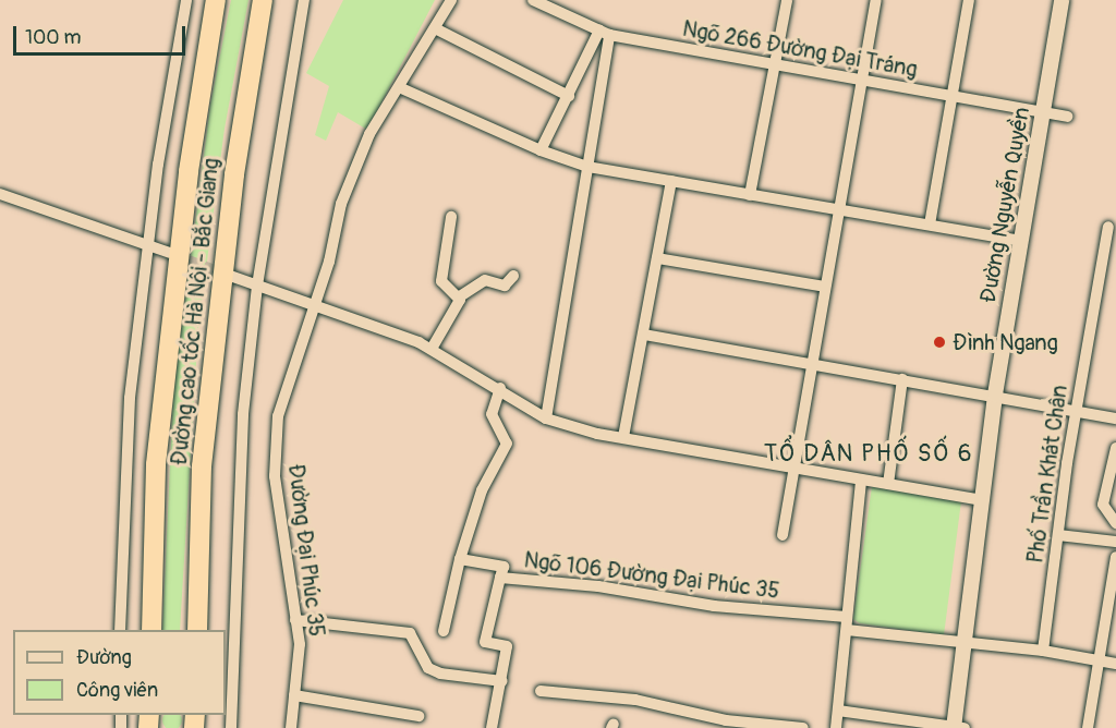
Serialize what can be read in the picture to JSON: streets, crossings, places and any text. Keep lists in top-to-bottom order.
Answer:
{
  "streets": {
    "highway": ["Đường cao tốc Hà Nội - Bắc Giang"],
    "street": [
      "Ngõ 266 Đường Đại Tráng",
      "Đường Nguyễn Quyền",
      "Phố Trần Khát Chân",
      "Đường Đại Phúc 35",
      "Ngõ 106 Đường Đại Phúc 35"
    ]
  },
  "crossings": [
    ["Ngõ 266 Đường Đại Tráng", "Đường Nguyễn Quyền"],
    ["Đường Nguyễn Quyền", "Ngõ 106 Đường Đại Phúc 35"],
    ["Phố Trần Khát Chân", "Ngõ 106 Đường Đại Phúc 35"]
  ],
  "districts": ["TỔ DÂN PHỐ SỐ 6"],
  "places": ["Đình Ngang"],
  "legend": ["Đường", "Công viên"],
  "scale_bar": "100 m"
}
